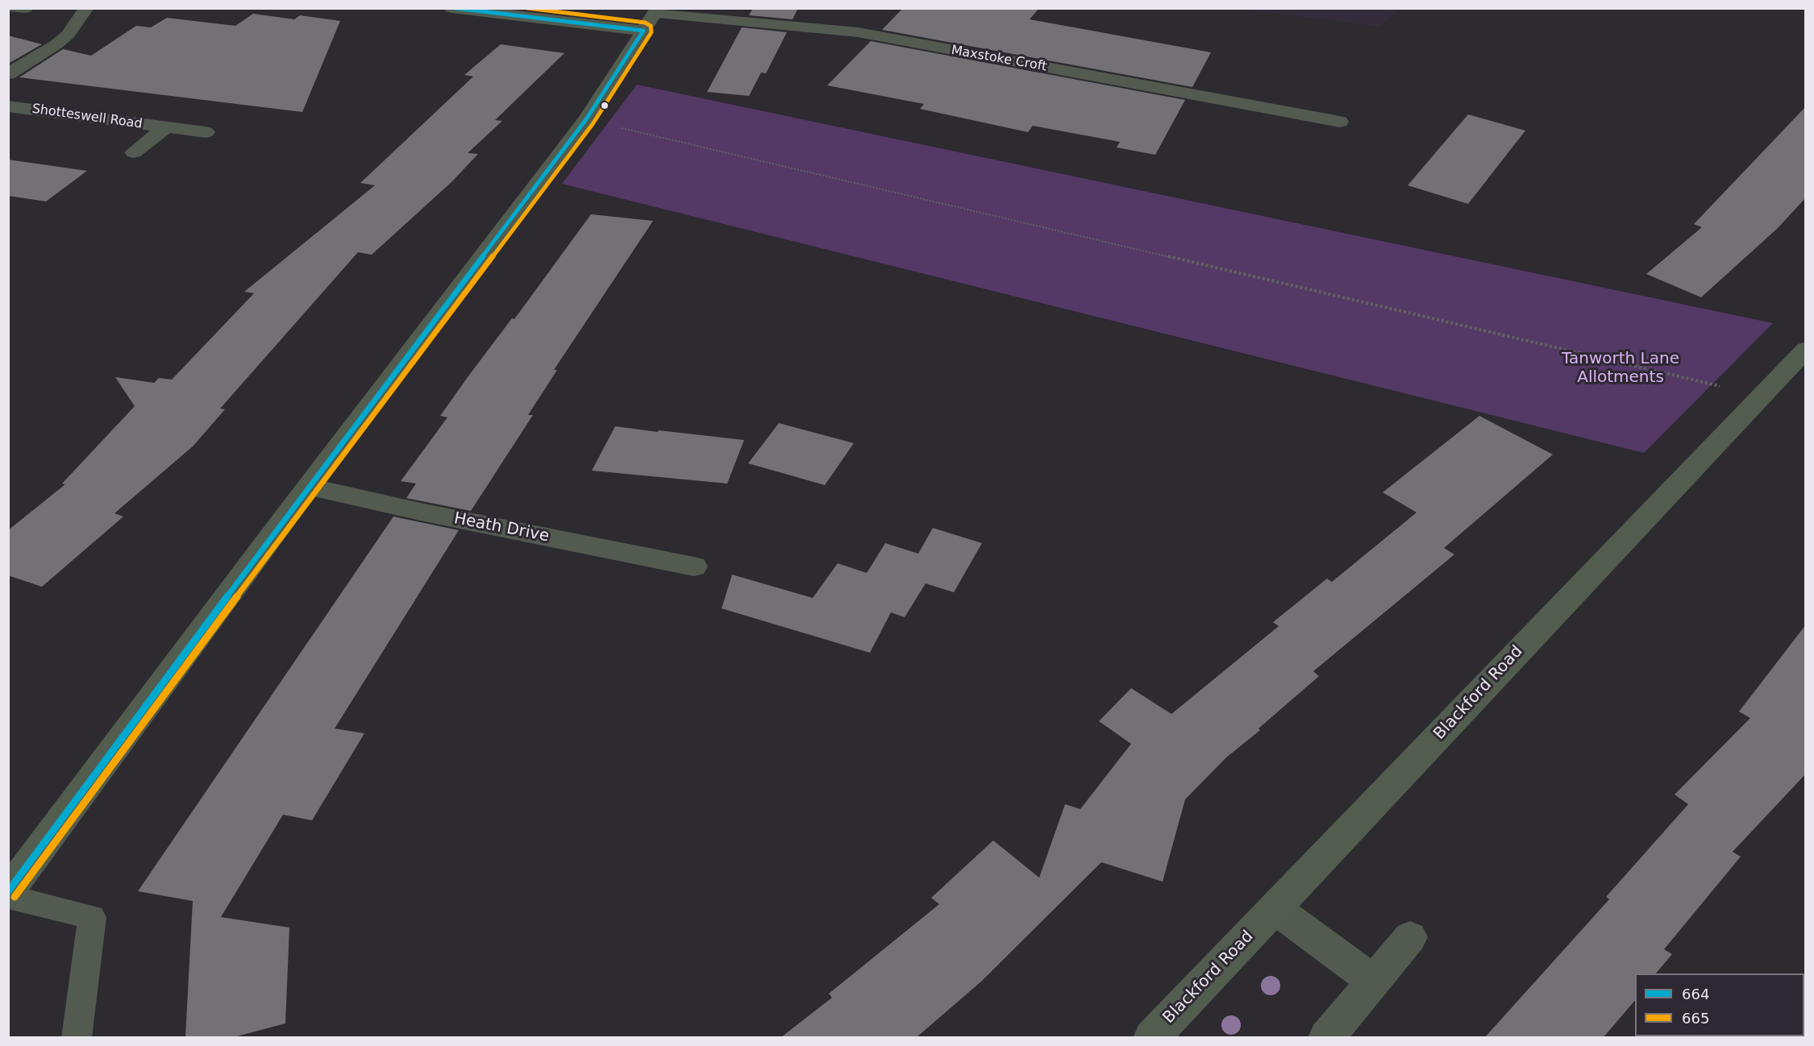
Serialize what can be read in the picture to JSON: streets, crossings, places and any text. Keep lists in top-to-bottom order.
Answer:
{
  "streets": {
    "street": [
      "Maxstoke Croft",
      "Shotteswell Road",
      "Heath Drive",
      "Blackford Road"
    ]
  },
  "parks": ["Tanworth Lane Allotments"],
  "lines": ["transit line 664", "transit line 665"],
  "legend": ["664", "665"]
}
